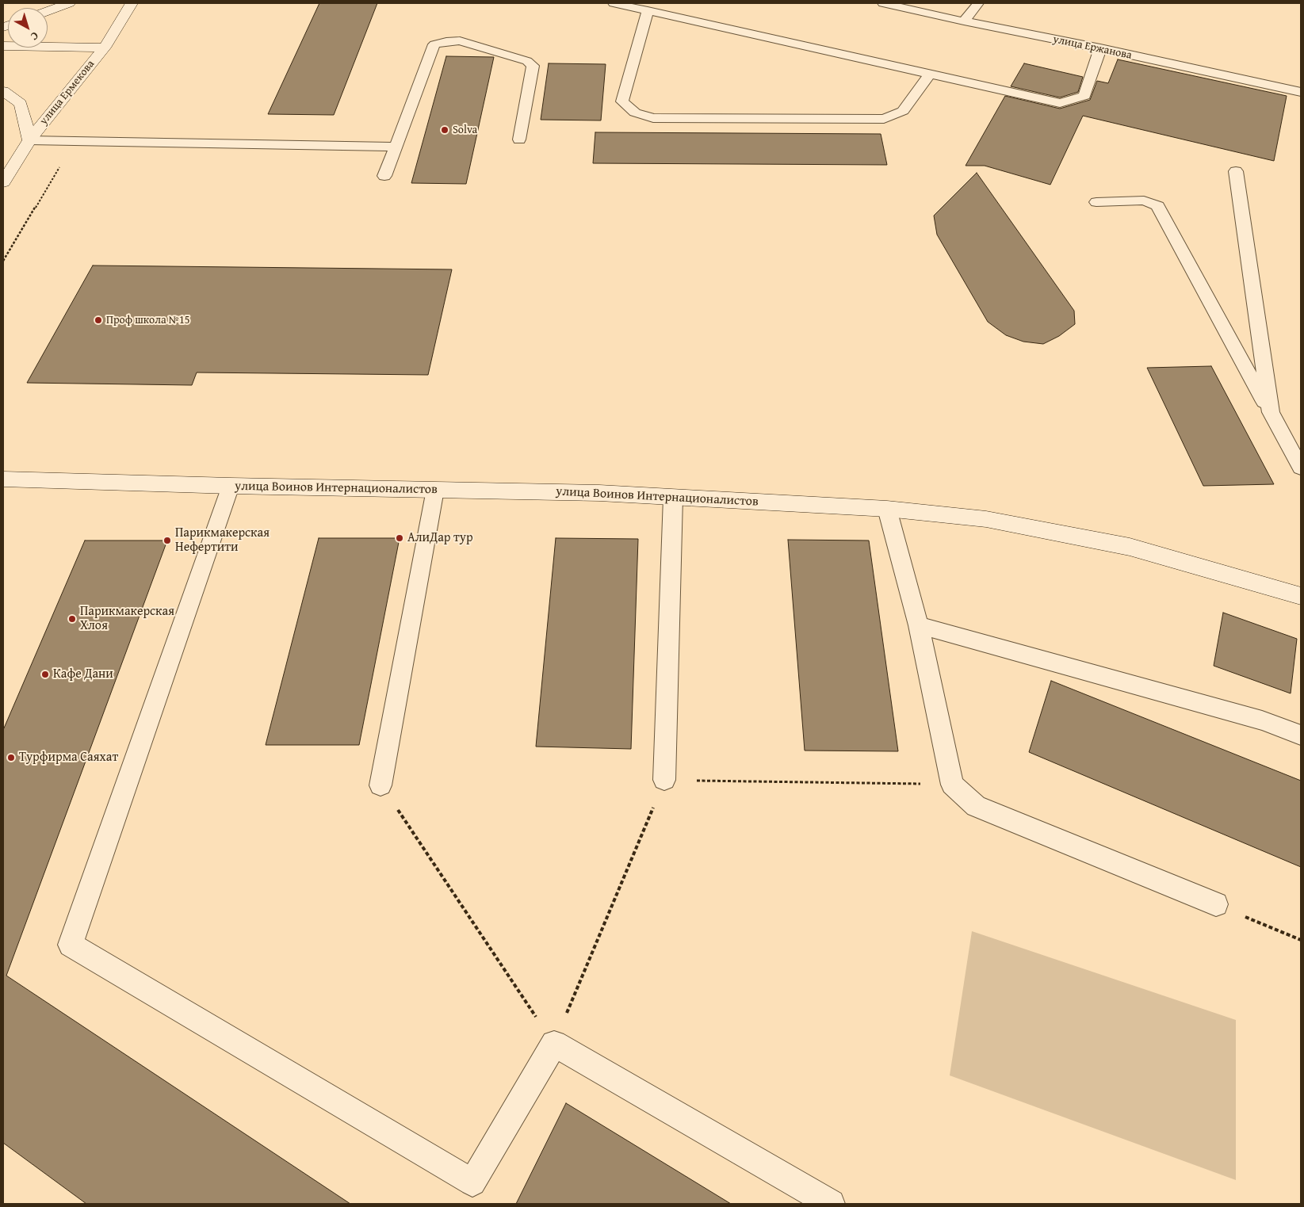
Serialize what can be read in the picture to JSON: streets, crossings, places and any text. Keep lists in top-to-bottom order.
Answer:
{
  "streets": {
    "main road": ["улица Ермекова", "улица Воинов Интернационалистов"],
    "lane": ["улица Ержанова"]
  },
  "places": [
    "Solva",
    "Проф школа №15",
    "АлиДар тур",
    "Парикмакерская Нефертити",
    "Парикмакерская Хлоя",
    "Кафе Дани",
    "Турфирма Саяхат"
  ],
  "north": "bottom right"
}
